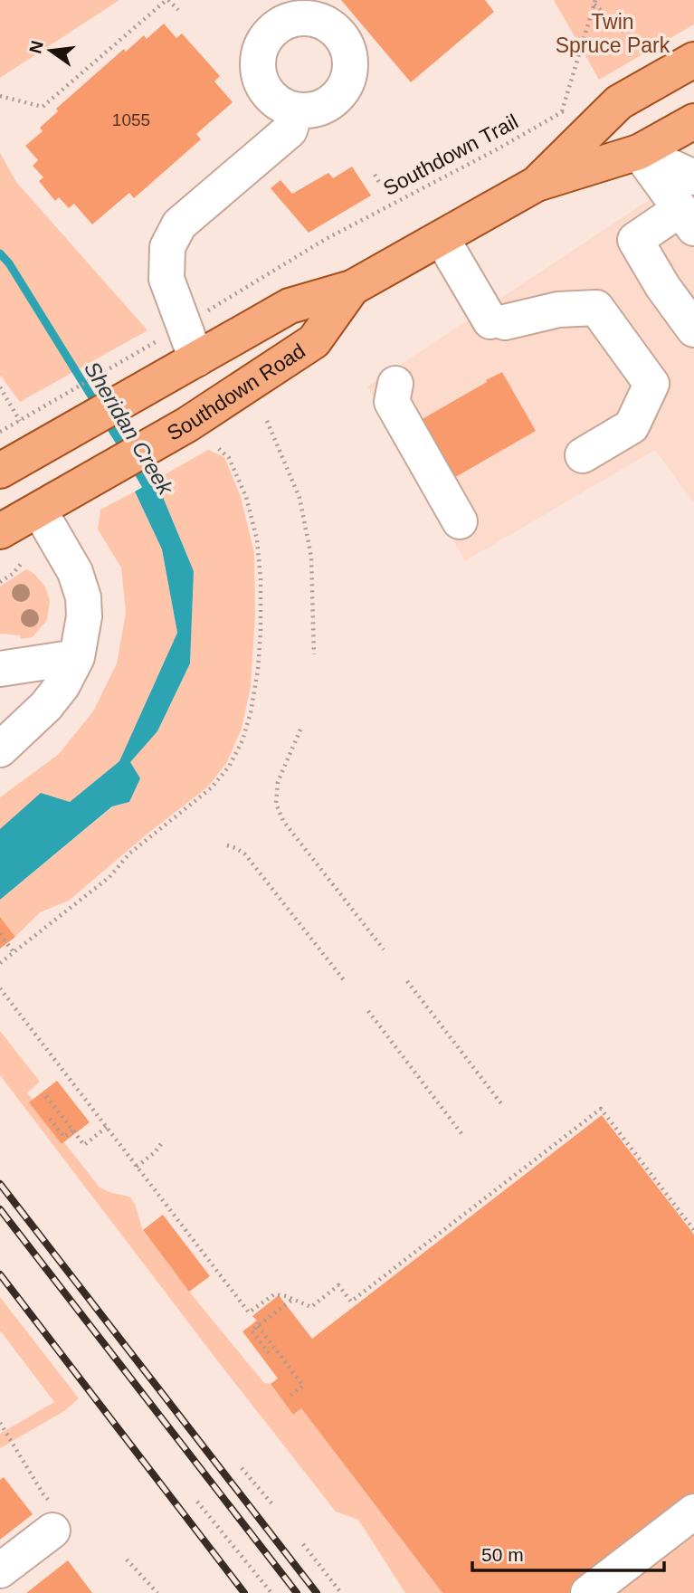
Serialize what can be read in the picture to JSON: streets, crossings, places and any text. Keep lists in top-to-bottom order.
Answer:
{
  "streets": {
    "main road": ["Southdown Road"],
    "path": ["Southdown Trail"]
  },
  "water": ["Sheridan Creek"],
  "parks": ["Twin Spruce Park"],
  "house_numbers": ["1055"],
  "scale_bar": "50 m",
  "north": "left"
}
